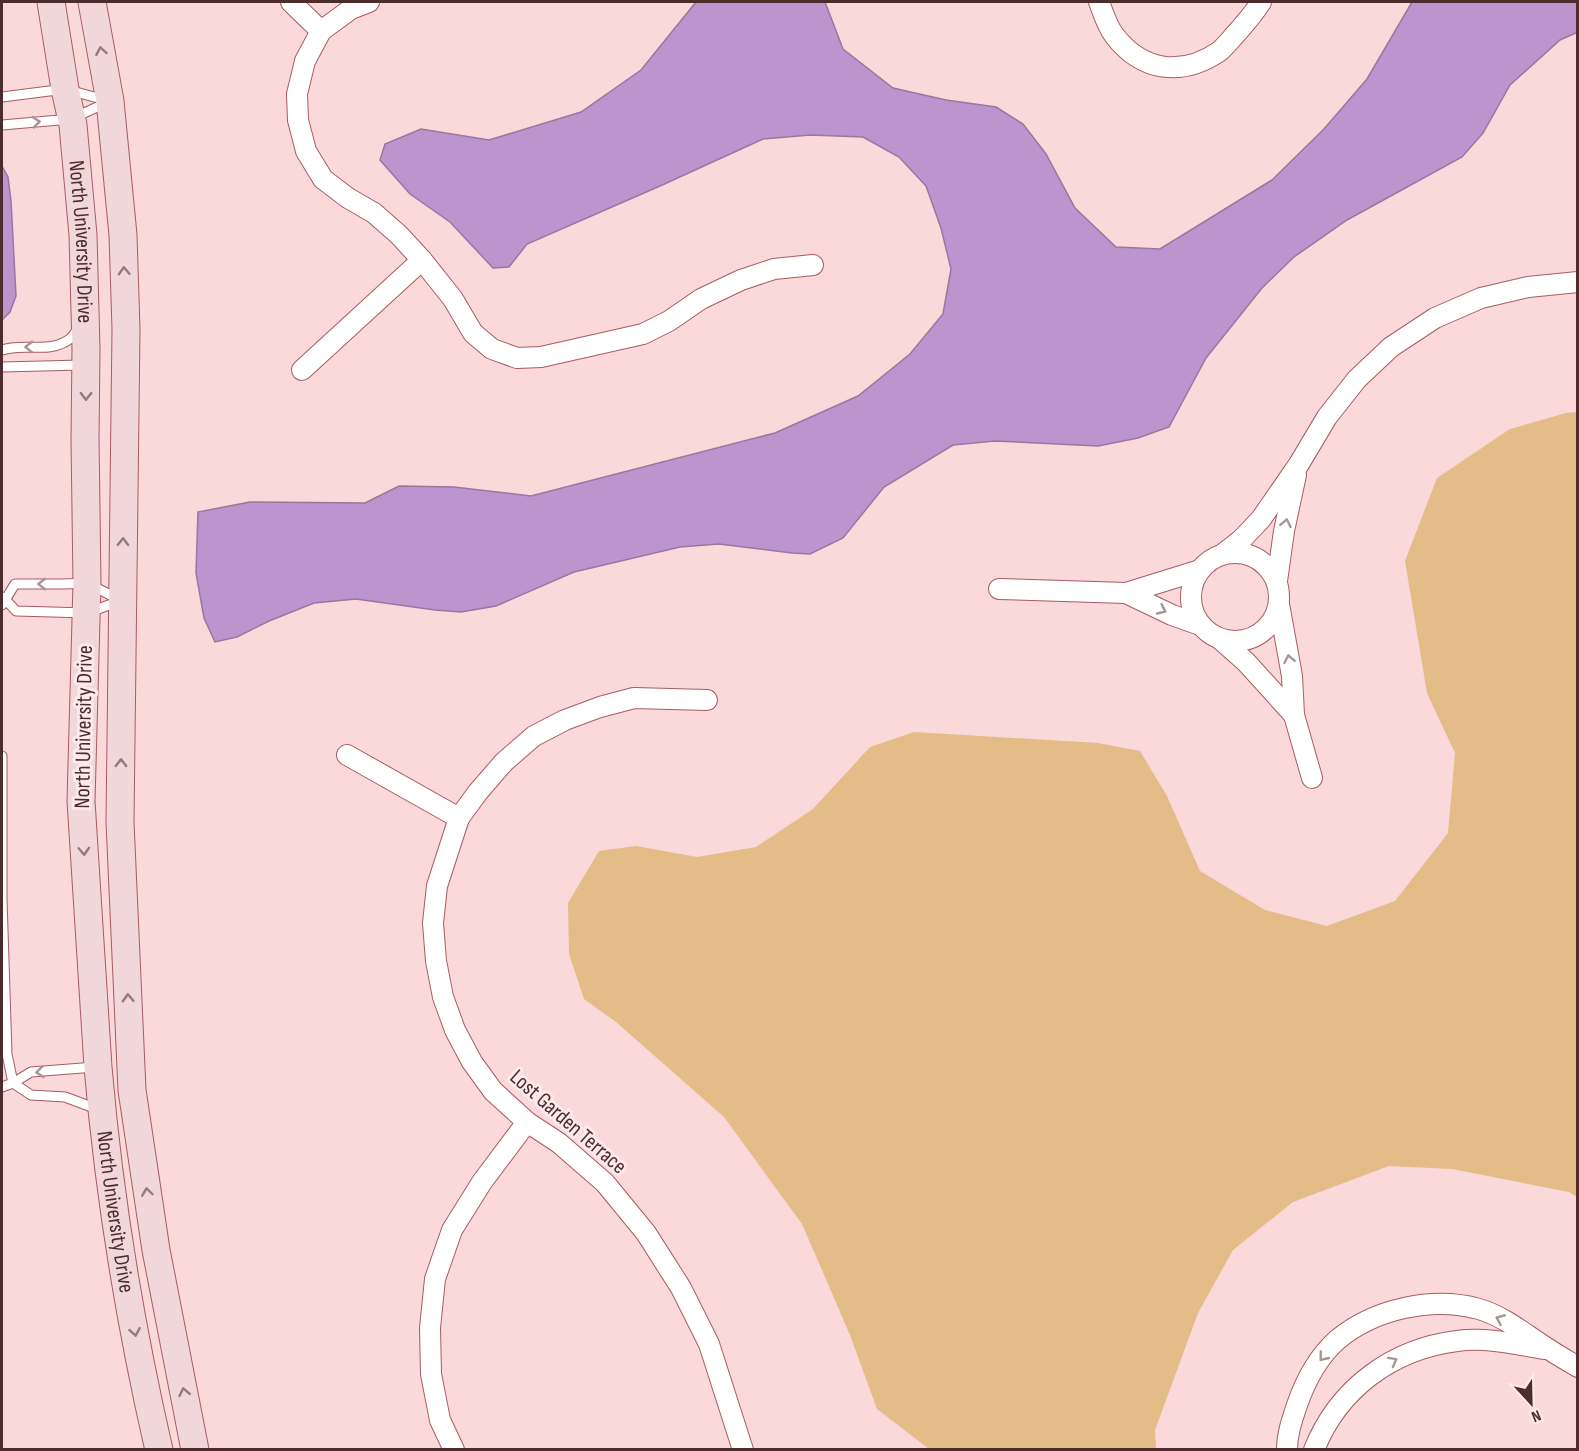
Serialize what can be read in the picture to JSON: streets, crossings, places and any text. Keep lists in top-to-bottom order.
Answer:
{
  "streets": {
    "main road": ["North University Drive"],
    "street": ["Lost Garden Terrace"]
  },
  "north": "bottom"
}
